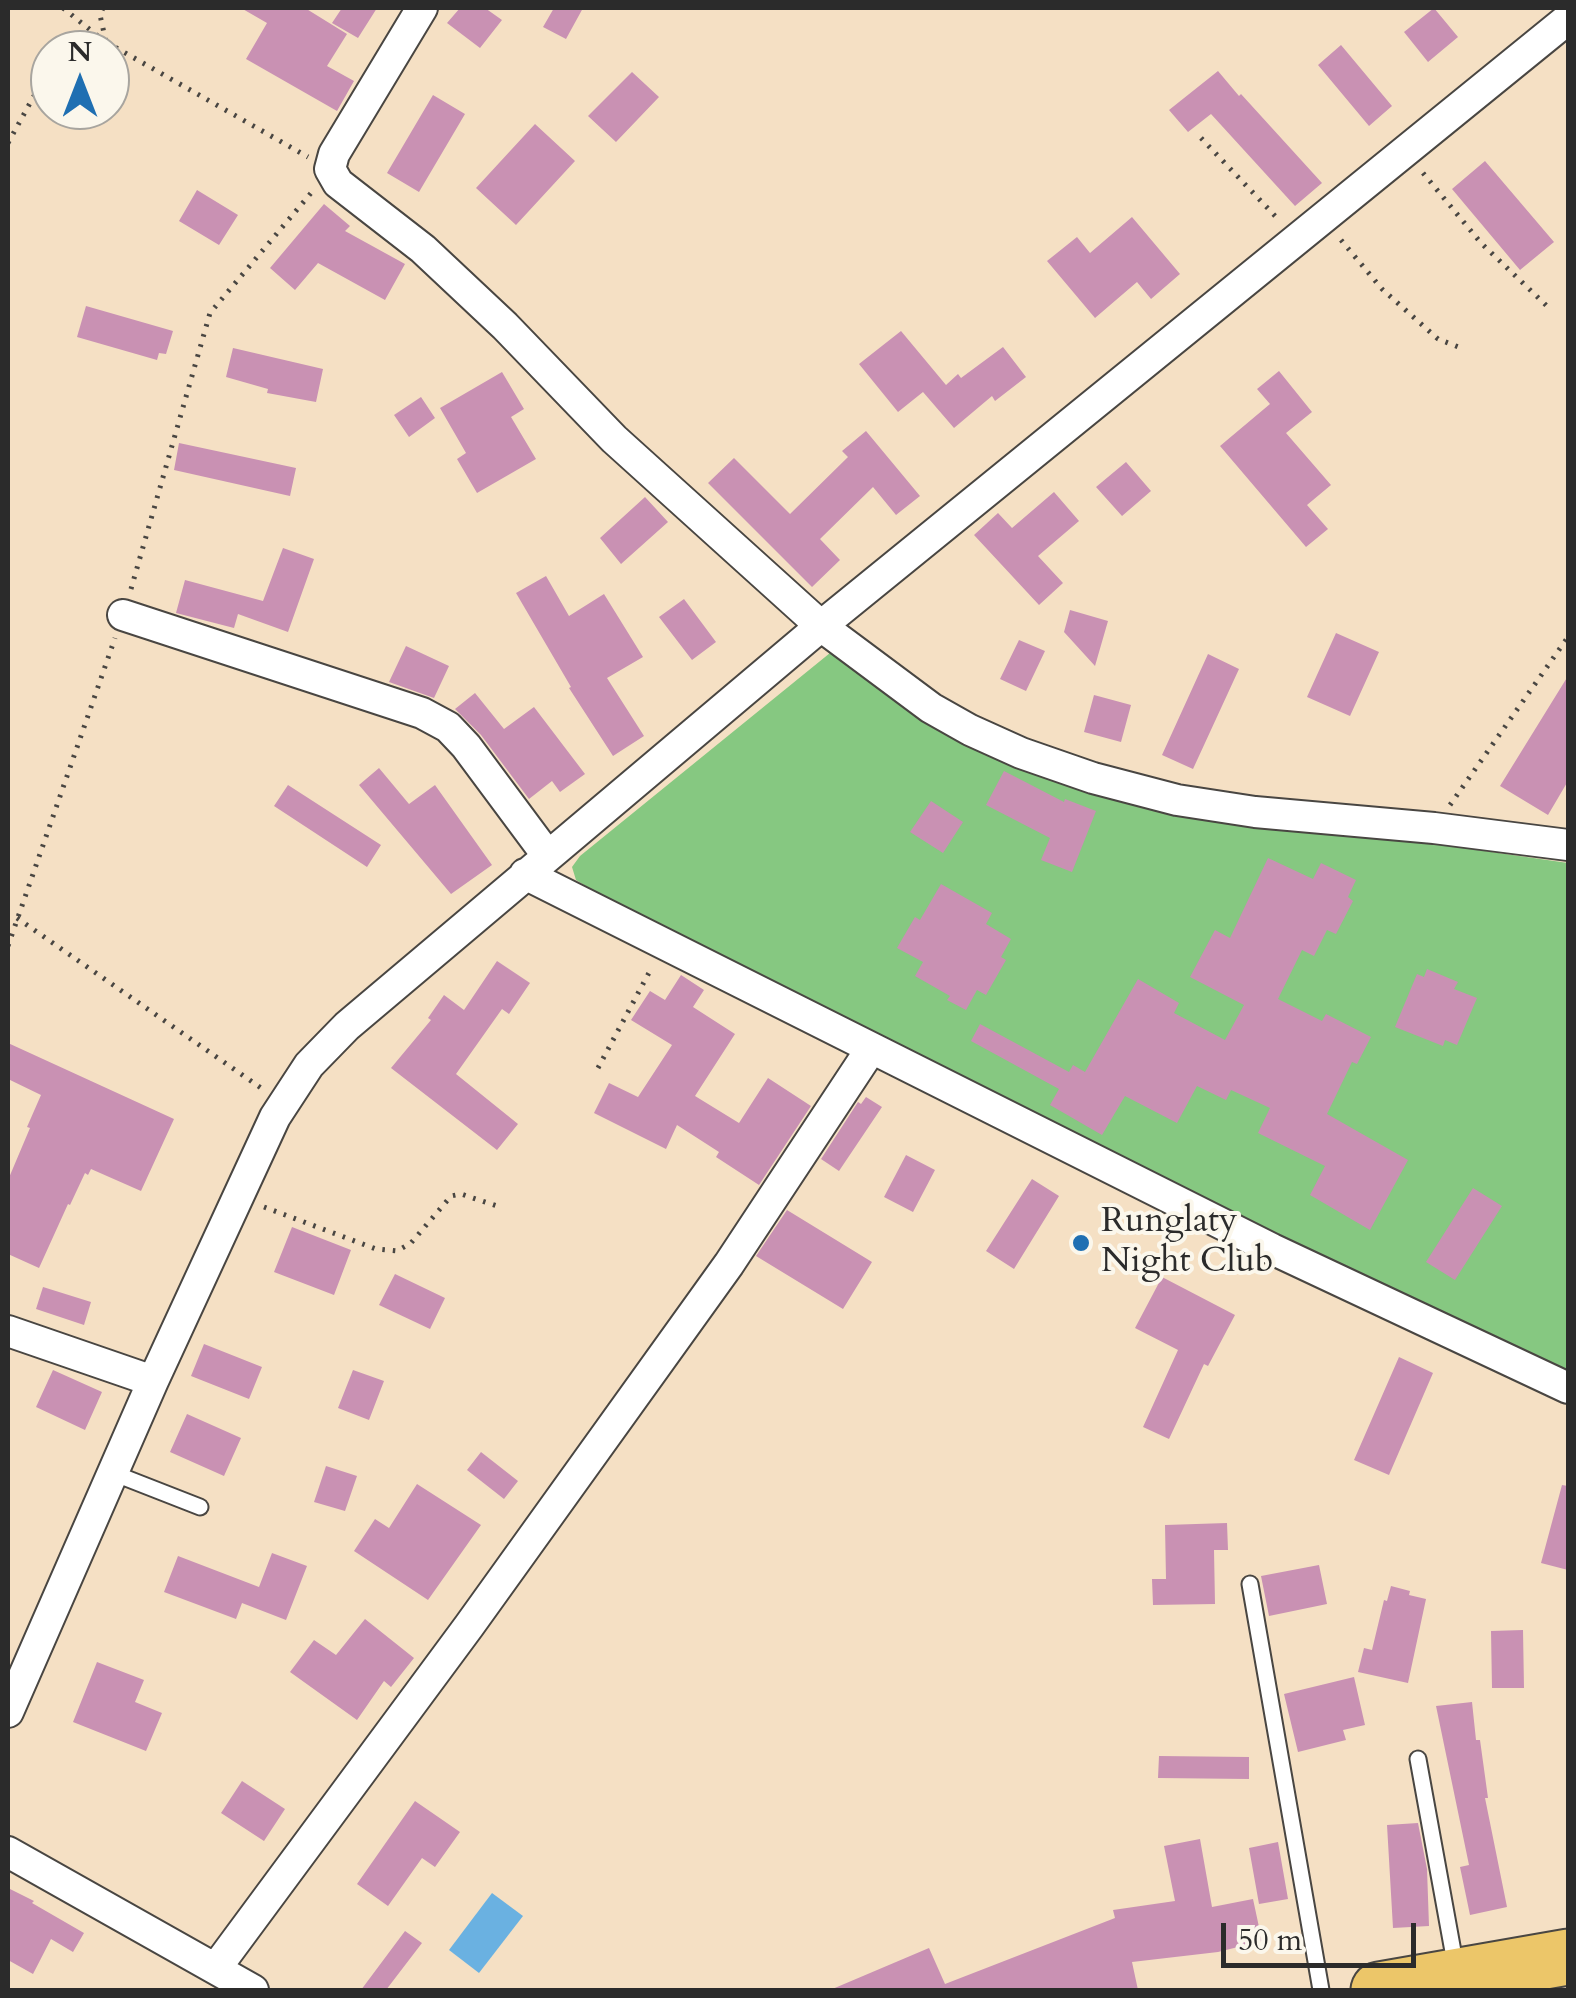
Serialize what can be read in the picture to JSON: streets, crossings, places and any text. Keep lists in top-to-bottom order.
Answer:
{
  "places": ["Runglaty Night Club"],
  "scale_bar": "50 m",
  "north": "top"
}
